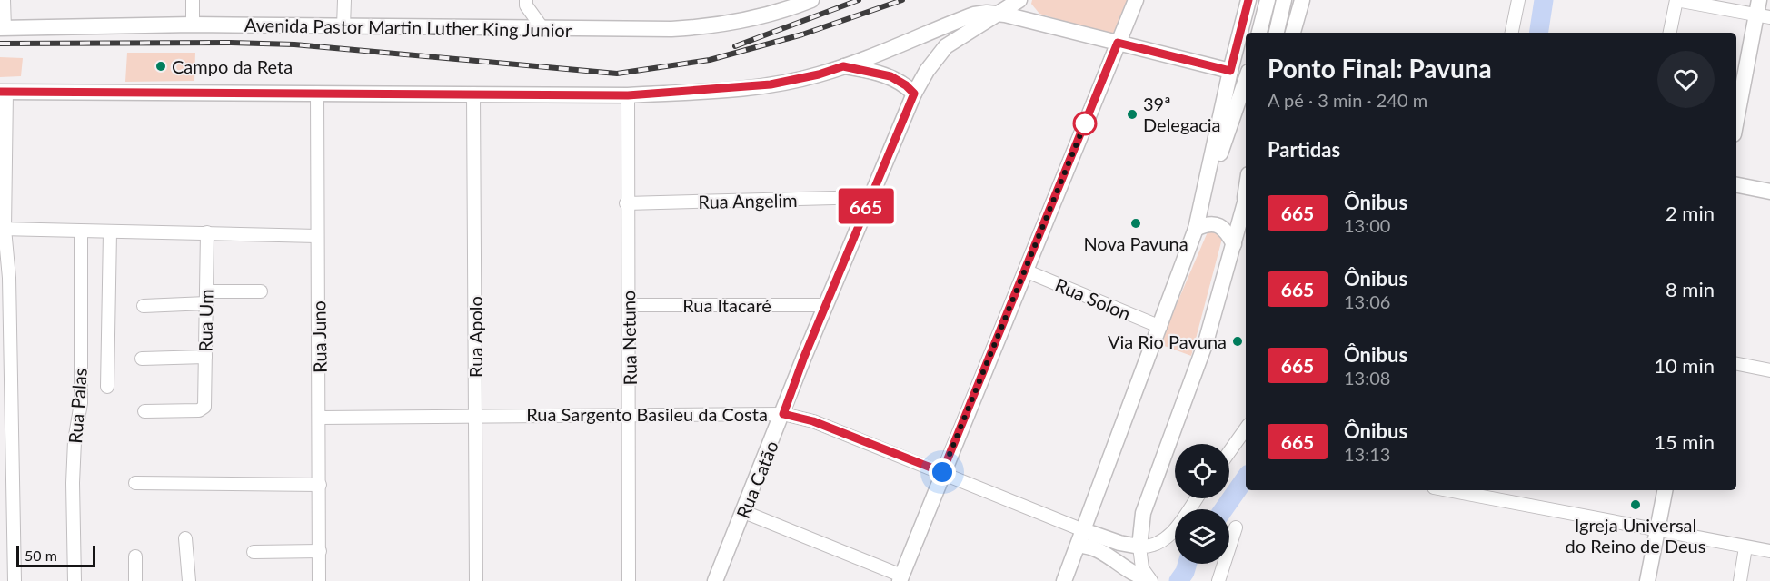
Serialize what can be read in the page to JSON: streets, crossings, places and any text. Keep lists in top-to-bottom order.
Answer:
{
  "streets": {
    "main road": ["Avenida Pastor Martin Luther King Junior", "Rua Catão"],
    "street": [
      "Rua Angelim",
      "Rua Solon",
      "Rua Itacaré",
      "Rua Um",
      "Rua Juno",
      "Rua Apolo",
      "Rua Netuno",
      "Rua Palas",
      "Rua Sargento Basileu da Costa"
    ]
  },
  "crossings": [
    ["Rua Angelim", "Rua Netuno"],
    ["Rua Angelim", "Rua Catão"],
    ["Rua Itacaré", "Rua Netuno"],
    ["Rua Itacaré", "Rua Catão"],
    ["Rua Juno", "Rua Sargento Basileu da Costa"],
    ["Rua Apolo", "Rua Sargento Basileu da Costa"],
    ["Rua Netuno", "Rua Sargento Basileu da Costa"],
    ["Rua Sargento Basileu da Costa", "Rua Catão"]
  ],
  "places": [
    "Campo da Reta",
    "39ª Delegacia",
    "Nova Pavuna",
    "Via Rio Pavuna",
    "Igreja Universal do Reino de Deus"
  ],
  "lines": ["bus line 665"],
  "scale_bar": "50 m",
  "page": {
    "on_map": "665",
    "heading": [
      ["Ponto Final: Pavuna", "A pé · 3 min · 240 m"],
      "Partidas"
    ],
    "list": [
      {
        "mark": "665",
        "name": "Ônibus",
        "note": "13:00",
        "value": "2 min"
      },
      {
        "mark": "665",
        "name": "Ônibus",
        "note": "13:06",
        "value": "8 min"
      },
      {
        "mark": "665",
        "name": "Ônibus",
        "note": "13:08",
        "value": "10 min"
      },
      {
        "mark": "665",
        "name": "Ônibus",
        "note": "13:13",
        "value": "15 min"
      }
    ],
    "scale": "50 m"
  }
}
